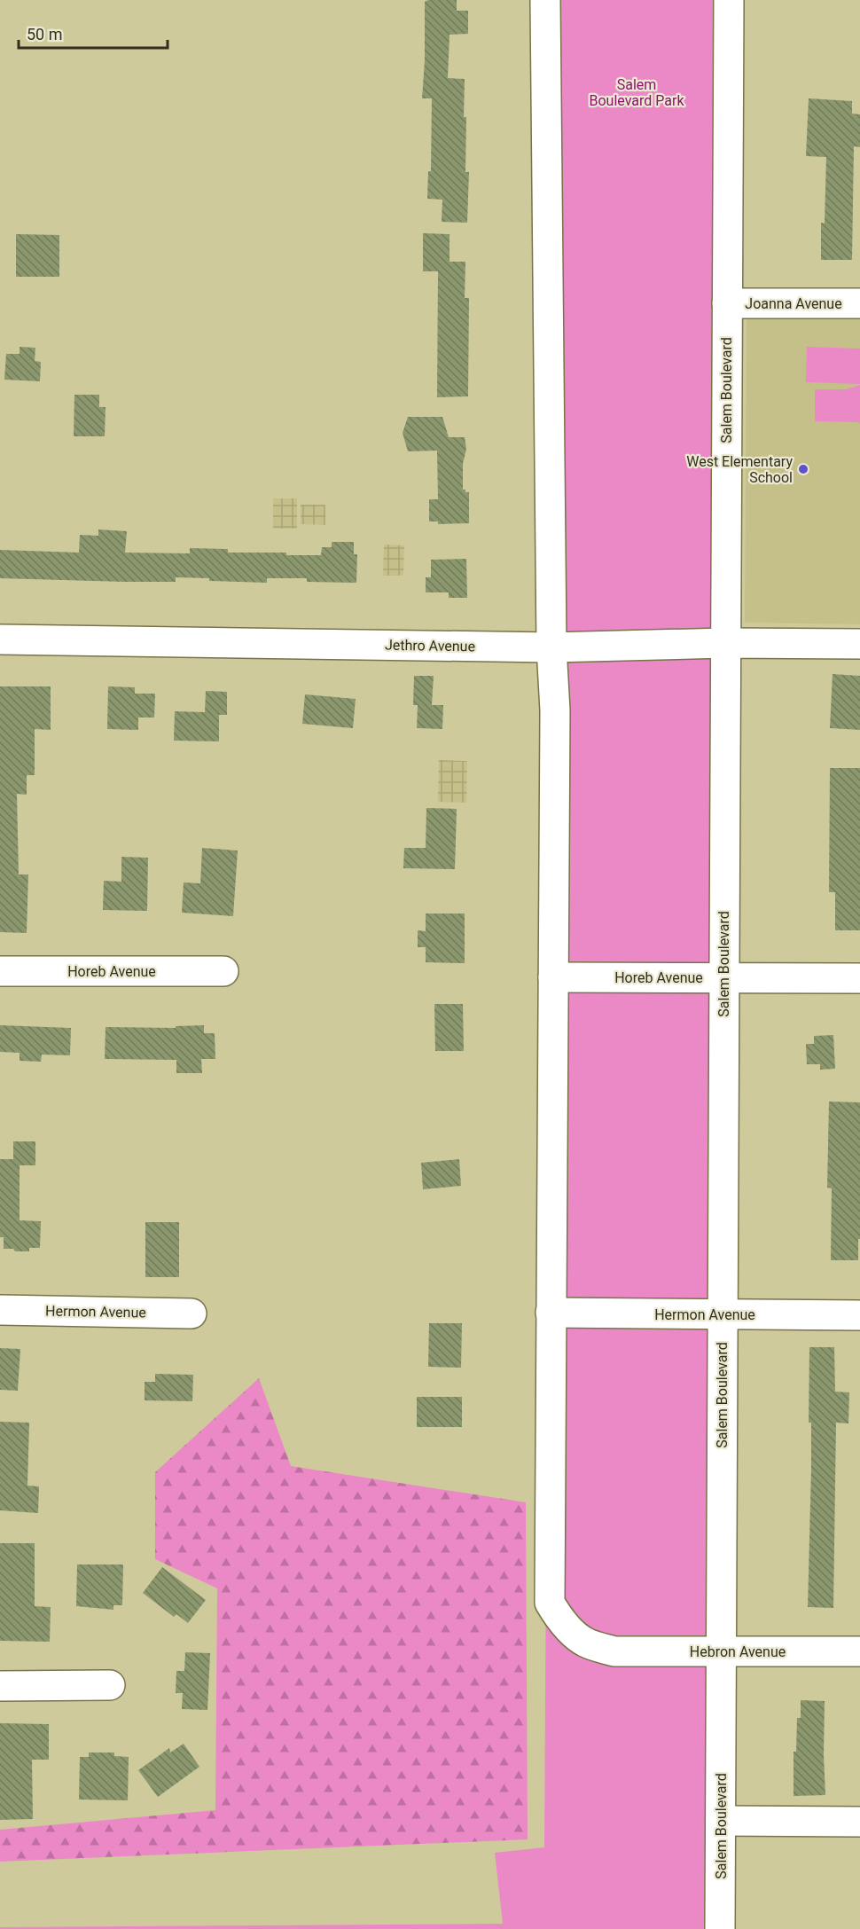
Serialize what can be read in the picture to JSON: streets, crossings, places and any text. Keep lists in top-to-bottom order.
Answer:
{
  "streets": {
    "street": [
      "Joanna Avenue",
      "Salem Boulevard",
      "Jethro Avenue",
      "Horeb Avenue",
      "Hermon Avenue",
      "Hebron Avenue"
    ]
  },
  "crossings": [
    ["Joanna Avenue", "Salem Boulevard"],
    ["Salem Boulevard", "Jethro Avenue"],
    ["Salem Boulevard", "Horeb Avenue"],
    ["Salem Boulevard", "Hermon Avenue"],
    ["Salem Boulevard", "Hebron Avenue"],
    ["Hermon Avenue", "Hebron Avenue"]
  ],
  "parks": ["Salem Boulevard Park"],
  "places": ["West Elementary School"],
  "scale_bar": "50 m"
}
